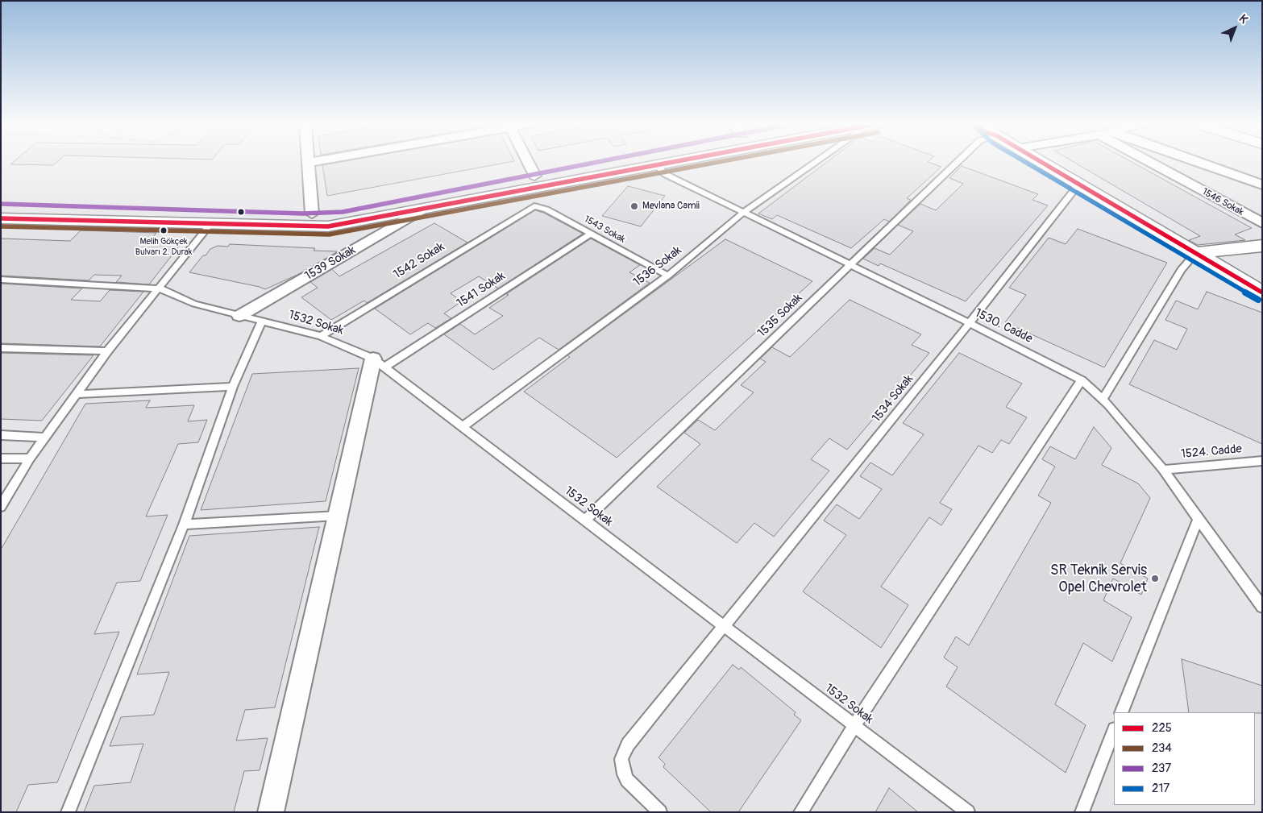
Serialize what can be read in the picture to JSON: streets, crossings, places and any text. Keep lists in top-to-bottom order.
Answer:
{
  "streets": {
    "street": ["1546 Sokak", "1539 Sokak"],
    "lane": [
      "1543 Sokak",
      "1542 Sokak",
      "1536 Sokak",
      "1541 Sokak",
      "1535 Sokak",
      "1532 Sokak",
      "1530. Cadde",
      "1534 Sokak",
      "1524. Cadde"
    ]
  },
  "crossings": [
    ["1543 Sokak", "1542 Sokak"],
    ["1543 Sokak", "1536 Sokak"],
    ["1543 Sokak", "1541 Sokak"],
    ["1542 Sokak", "1532 Sokak"],
    ["1539 Sokak", "1532 Sokak"],
    ["1536 Sokak", "1532 Sokak"],
    ["1536 Sokak", "1530. Cadde"],
    ["1541 Sokak", "1532 Sokak"],
    ["1535 Sokak", "1532 Sokak"],
    ["1535 Sokak", "1530. Cadde"],
    ["1532 Sokak", "1534 Sokak"],
    ["1530. Cadde", "1534 Sokak"],
    ["1530. Cadde", "1524. Cadde"]
  ],
  "places": ["Mevlana Camii", "Melih Gökçek Bulvarı 2. Durak", "SR Teknik Servis Opel Chevrolet"],
  "lines": [
    "transit line 225",
    "transit line 234",
    "transit line 237",
    "transit line 217"
  ],
  "legend": [
    "225",
    "234",
    "237",
    "217"
  ],
  "north": "top right"
}
